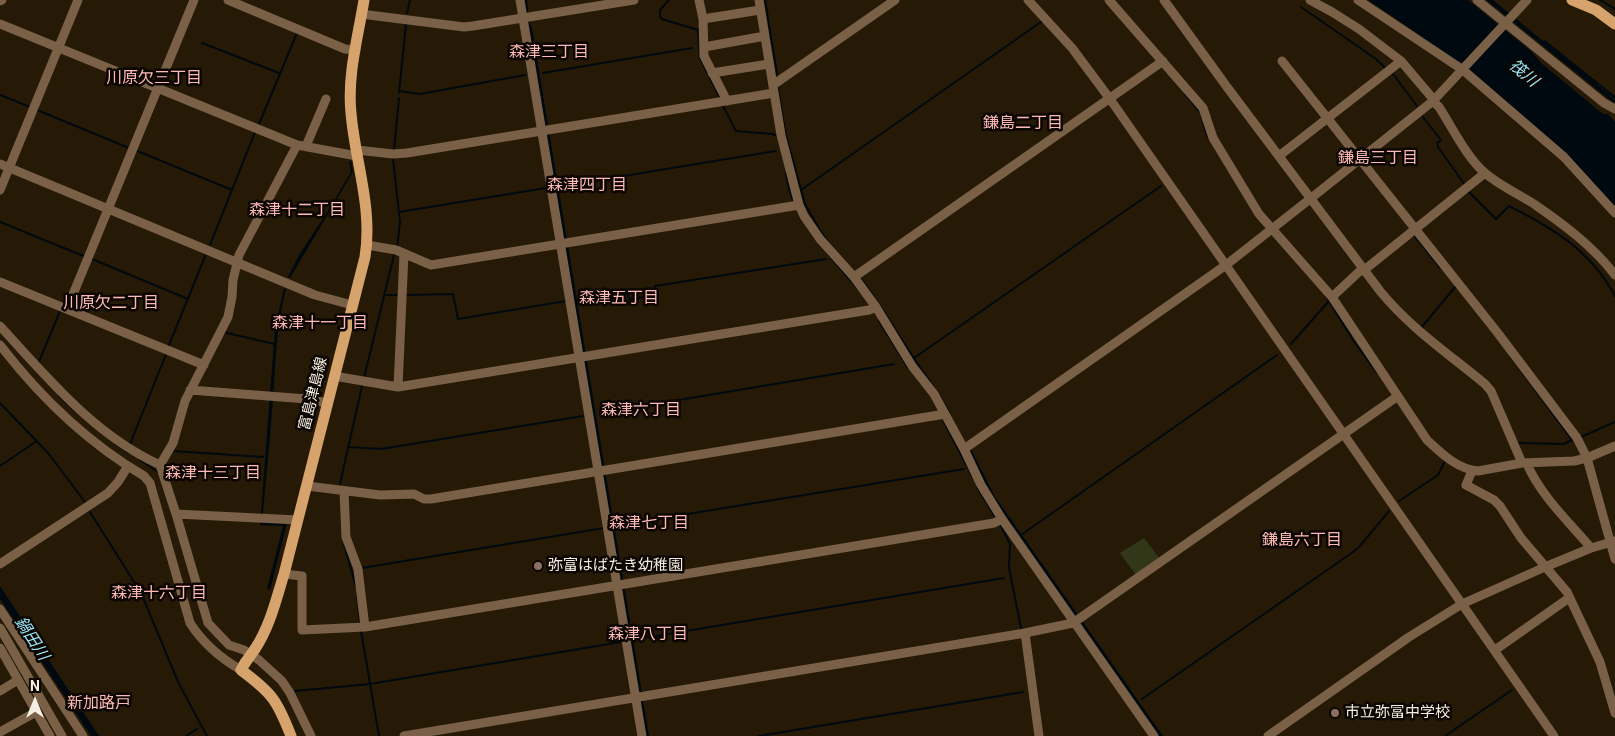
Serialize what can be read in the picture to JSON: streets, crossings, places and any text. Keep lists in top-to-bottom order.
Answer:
{
  "streets": {
    "main road": ["富島津島線"]
  },
  "districts": [
    "森津三丁目",
    "川原欠三丁目",
    "鎌島二丁目",
    "鎌島三丁目",
    "森津四丁目",
    "森津十二丁目",
    "森津五丁目",
    "川原欠二丁目",
    "森津十一丁目",
    "森津六丁目",
    "森津十三丁目",
    "森津七丁目",
    "鎌島六丁目",
    "森津十六丁目",
    "森津八丁目",
    "新加路戸"
  ],
  "water": ["筏川", "鍋田川"],
  "places": ["弥富はばたき幼稚園", "市立弥冨中学校"],
  "north": "top"
}
